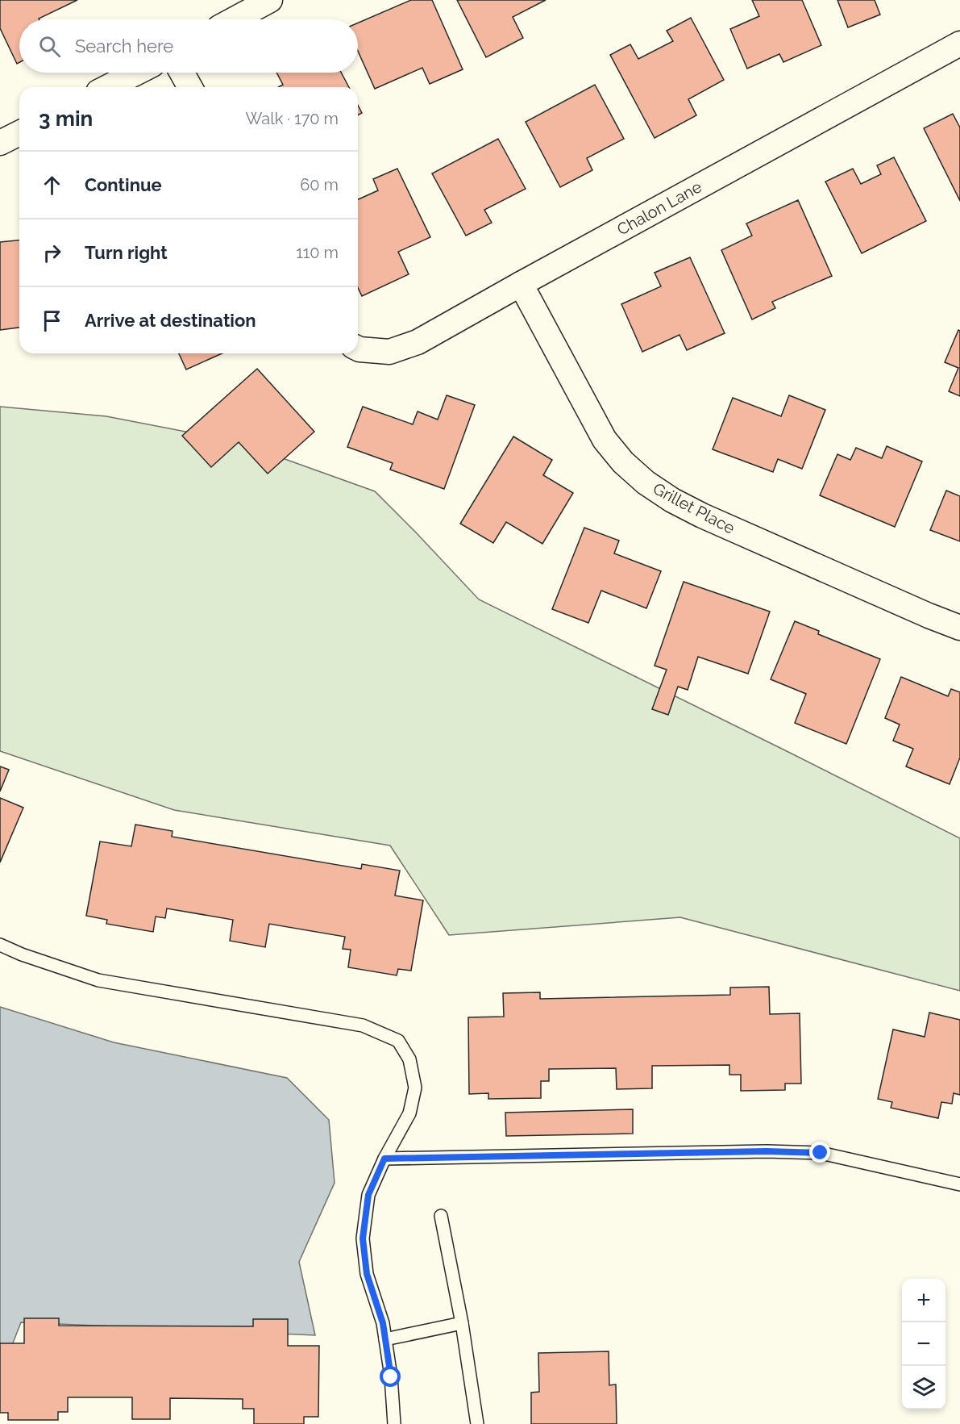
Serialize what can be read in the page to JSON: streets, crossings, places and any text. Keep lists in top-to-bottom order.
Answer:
{
  "streets": {
    "street": ["Chalon Lane", "Grillet Place"]
  },
  "crossings": [
    ["Chalon Lane", "Grillet Place"]
  ],
  "page": {
    "search": "Search here",
    "heading": ["3 min", "Walk · 170 m"],
    "list": [
      ["Continue", "60 m"],
      ["Turn right", "110 m"],
      "Arrive at destination"
    ],
    "map_buttons": ["+", "−"]
  }
}
